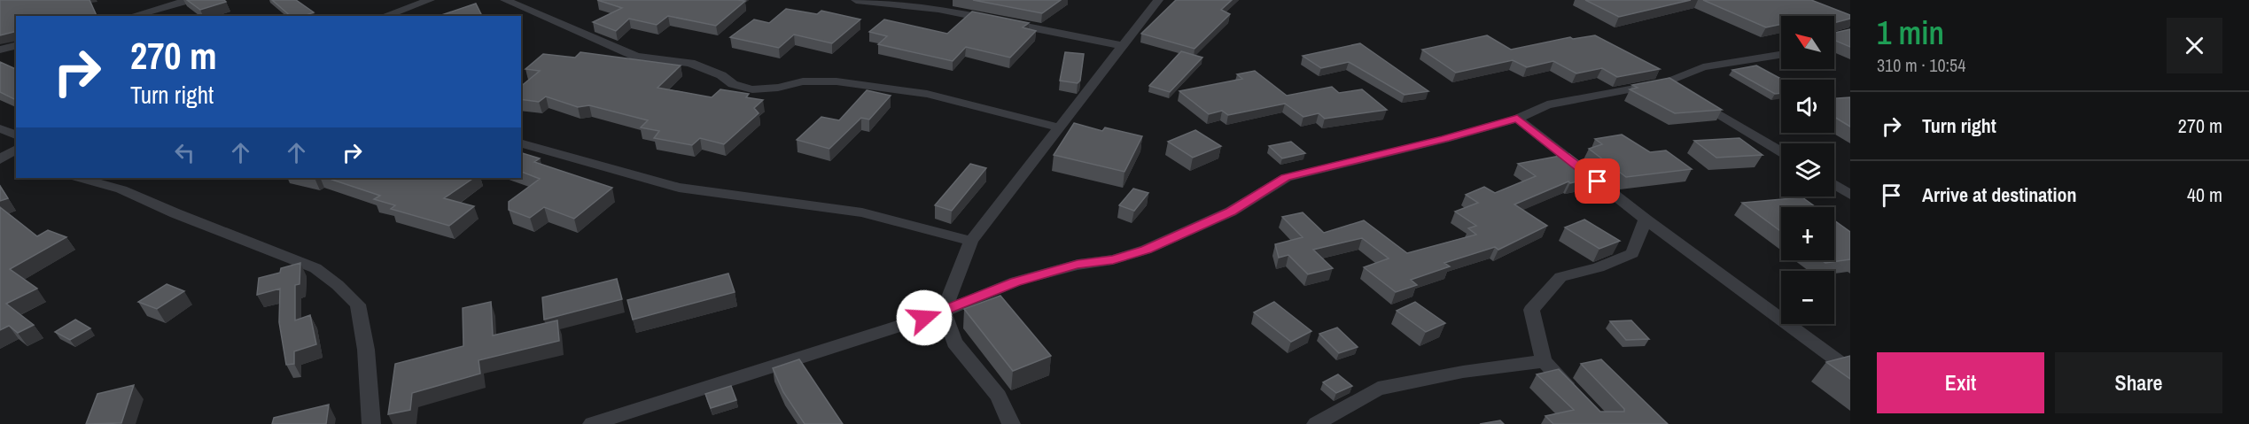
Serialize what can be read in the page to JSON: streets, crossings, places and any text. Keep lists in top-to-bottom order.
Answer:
{
  "north": "top left",
  "page": {
    "heading": ["1 min", "310 m · 10:54"],
    "map_buttons": ["+", "−"],
    "turn": ["270 m", "Turn right"],
    "list": [
      {
        "name": "Turn right",
        "value": "270 m"
      },
      {
        "name": "Arrive at destination",
        "value": "40 m"
      }
    ],
    "buttons": ["Exit", "Share"]
  }
}
